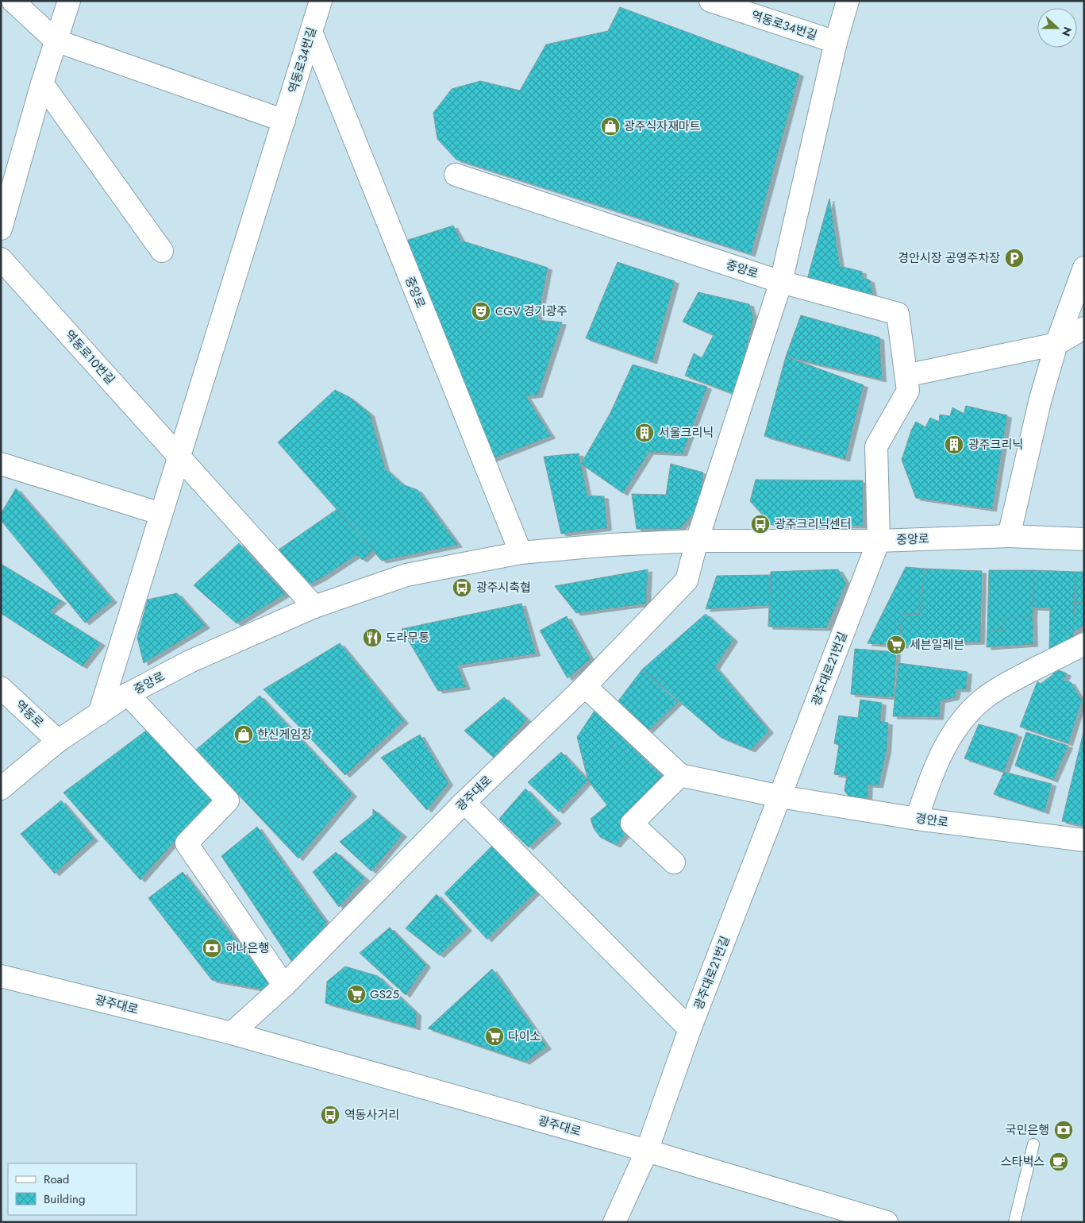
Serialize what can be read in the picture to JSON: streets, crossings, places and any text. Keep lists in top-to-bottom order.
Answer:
{
  "streets": {
    "street": [
      "역동로34번길",
      "중앙로",
      "역동로10번길",
      "광주대로21번길",
      "역동로",
      "광주대로",
      "경안로"
    ]
  },
  "crossings": [
    ["역동로34번길", "중앙로"],
    ["역동로34번길", "역동로10번길"],
    ["중앙로", "광주대로21번길"],
    ["중앙로", "역동로"],
    ["중앙로", "광주대로"],
    ["광주대로21번길", "광주대로"],
    ["광주대로21번길", "경안로"]
  ],
  "places": {
    "shop": ["광주식자재마트", "한신게임장"],
    "parking": ["경안시장 공영주차장"],
    "theatre": ["CGV 경기광주"],
    "building": ["서울크리닉", "광주크리닉"],
    "bus stop": ["광주크리닉센터", "광주시축협", "역동사거리"],
    "restaurant": ["도라무통"],
    "supermarket": ["세븐일레븐", "GS25", "다이소"],
    "bank": ["하나은행", "국민은행"],
    "cafe": ["스타벅스"]
  },
  "legend": ["Road", "Building"],
  "north": "right"
}
